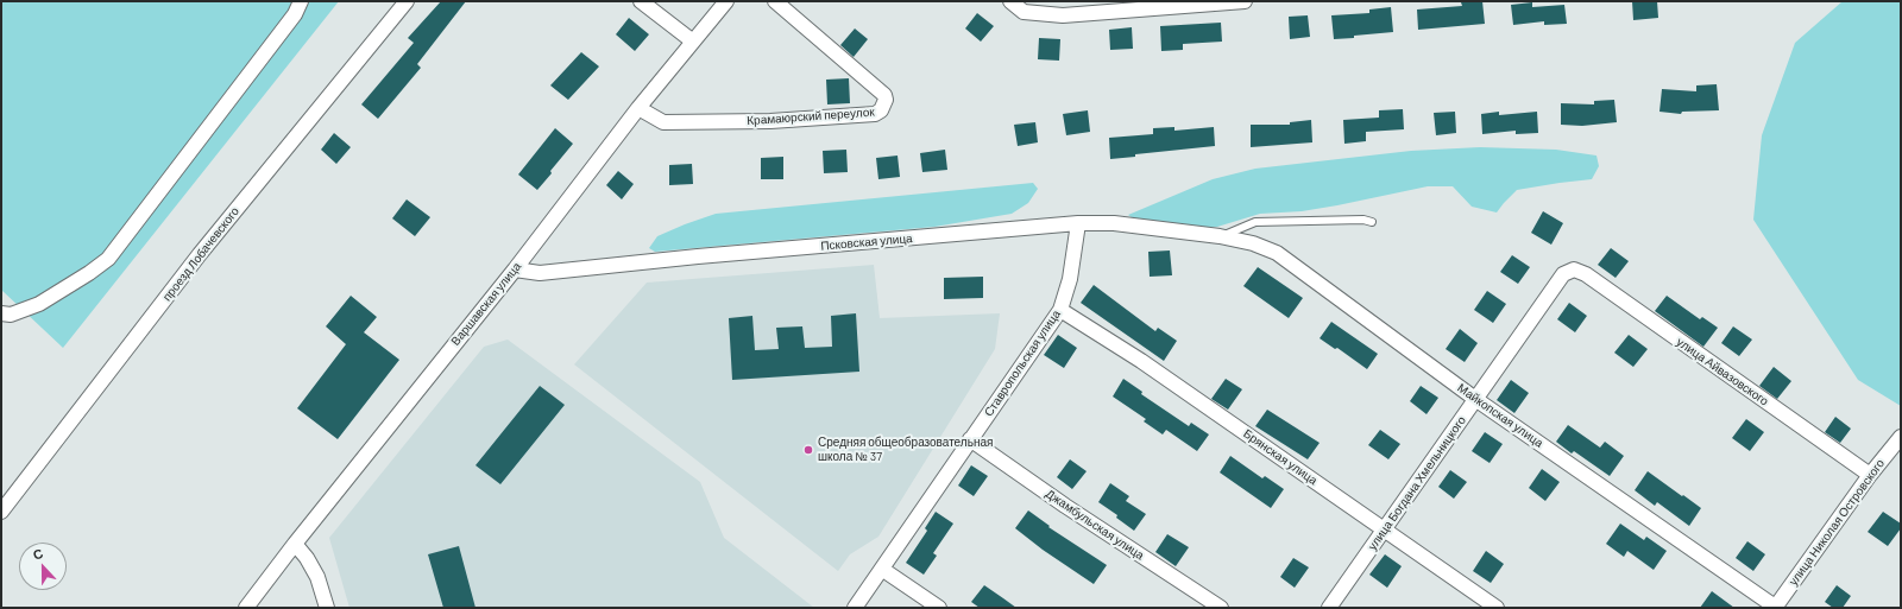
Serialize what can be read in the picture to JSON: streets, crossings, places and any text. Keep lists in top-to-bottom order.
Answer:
{
  "streets": {
    "street": [
      "Крамаюрский переулок",
      "Псковская улица",
      "проезд Лобачевского",
      "Варшавская улица",
      "Ставропольская улица",
      "улица Айвазовского",
      "Майкопская улица",
      "Брянская улица",
      "улица Богдана Хмельницкого",
      "улица Николая Островского",
      "Джамбульская улица"
    ]
  },
  "crossings": [
    ["Крамаюрский переулок", "Варшавская улица"],
    ["Псковская улица", "Варшавская улица"],
    ["Псковская улица", "Ставропольская улица"],
    ["Псковская улица", "Майкопская улица"],
    ["Ставропольская улица", "Брянская улица"],
    ["Ставропольская улица", "Джамбульская улица"],
    ["улица Айвазовского", "улица Богдана Хмельницкого"],
    ["улица Айвазовского", "улица Николая Островского"],
    ["Майкопская улица", "улица Богдана Хмельницкого"],
    ["Майкопская улица", "улица Николая Островского"],
    ["Брянская улица", "улица Богдана Хмельницкого"]
  ],
  "places": ["Средняя общеобразовательная школа № 37"],
  "north": "top"
}
